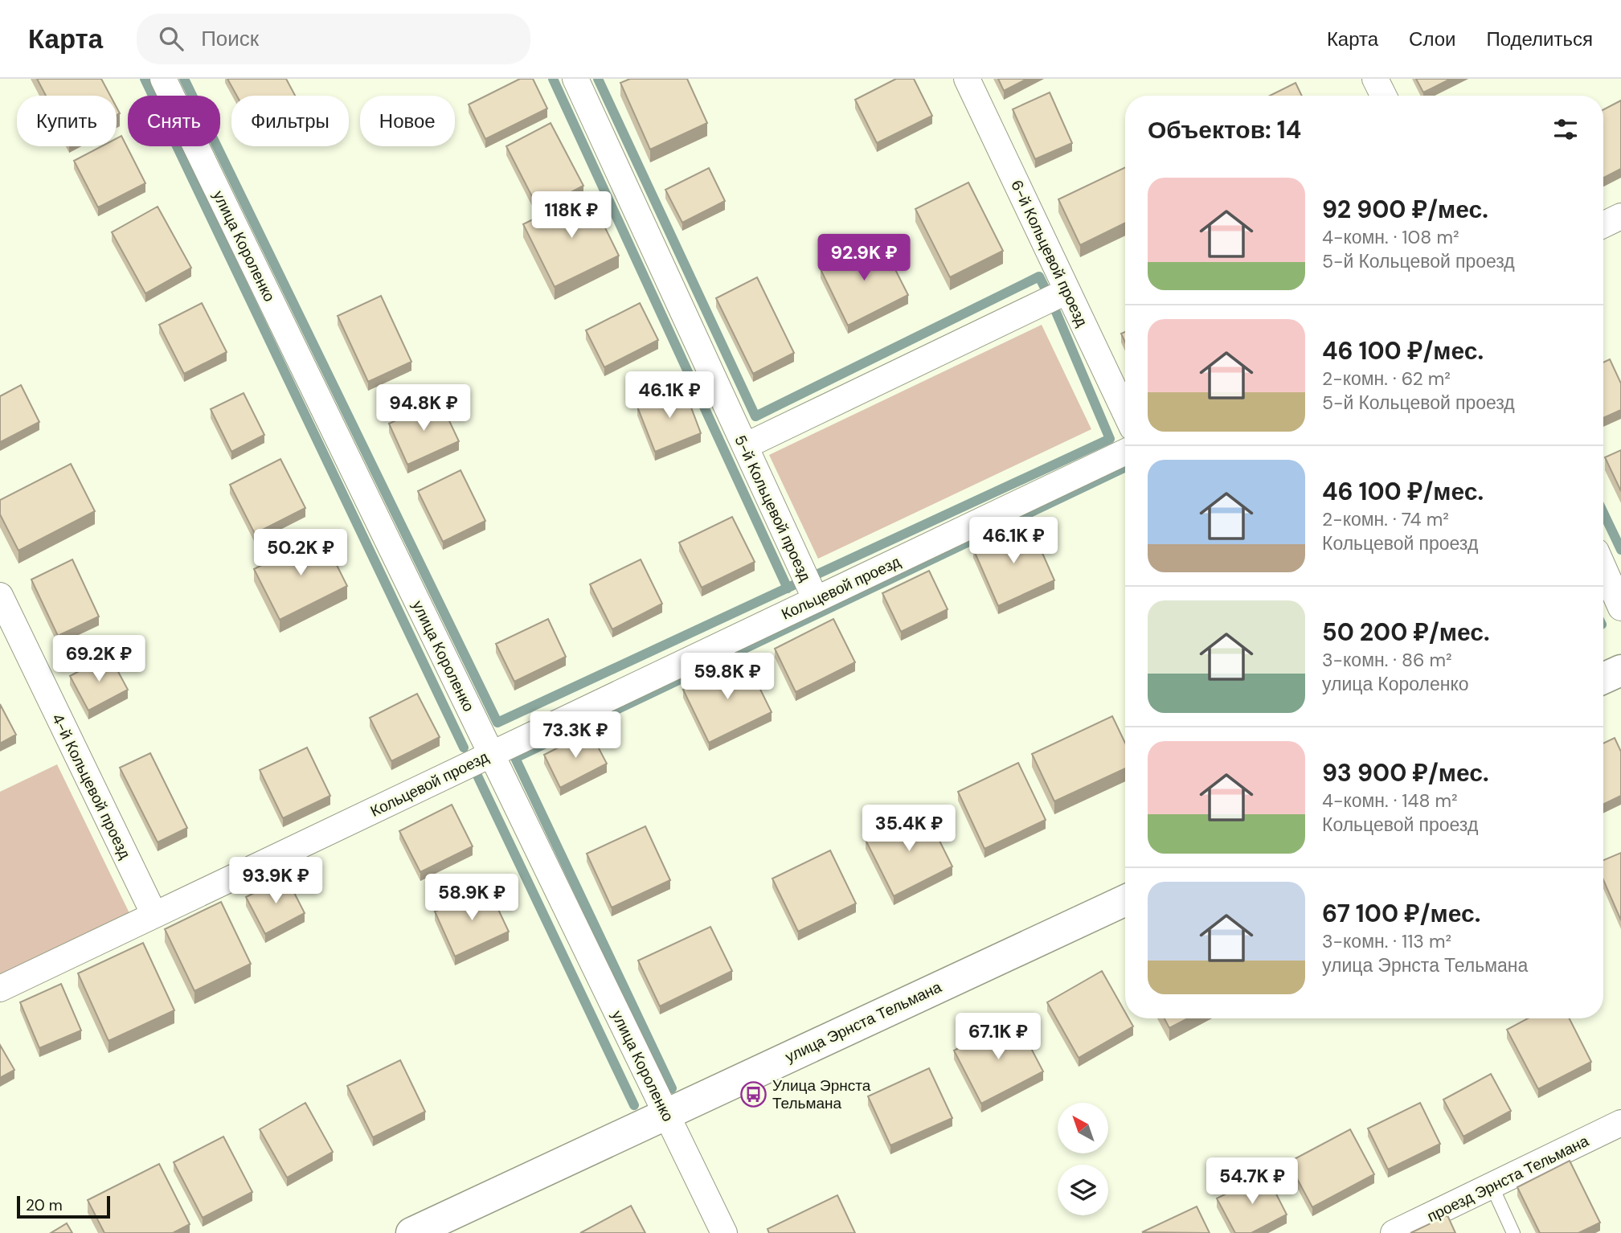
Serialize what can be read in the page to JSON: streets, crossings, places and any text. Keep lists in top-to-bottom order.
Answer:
{
  "streets": {
    "main road": ["улица Эрнста Тельмана"],
    "street": [
      "улица Короленко",
      "6-й Кольцевой проезд",
      "5-й Кольцевой проезд",
      "Кольцевой проезд",
      "4-й Кольцевой проезд",
      "проезд Эрнста Тельмана"
    ]
  },
  "crossings": [
    ["улица Короленко", "Кольцевой проезд"],
    ["улица Короленко", "улица Эрнста Тельмана"],
    ["5-й Кольцевой проезд", "Кольцевой проезд"],
    ["Кольцевой проезд", "4-й Кольцевой проезд"]
  ],
  "places": {
    "bus stop": ["Улица Эрнста Тельмана"]
  },
  "scale_bar": "20 m",
  "north": "top left",
  "page": {
    "header": "Карта",
    "search": "Поиск",
    "nav": ["Карта", "Слои", "Поделиться"],
    "chip": [
      "Купить",
      "Снять",
      "Фильтры",
      "Новое"
    ],
    "heading": "Объектов: 14",
    "list": [
      {
        "name": "92 900 ₽/мес.",
        "note": "4-комн. · 108 m² · 5-й Кольцевой проезд"
      },
      {
        "name": "46 100 ₽/мес.",
        "note": "2-комн. · 62 m² · 5-й Кольцевой проезд"
      },
      {
        "name": "46 100 ₽/мес.",
        "note": "2-комн. · 74 m² · Кольцевой проезд"
      },
      {
        "name": "50 200 ₽/мес.",
        "note": "3-комн. · 86 m² · улица Короленко"
      },
      {
        "name": "93 900 ₽/мес.",
        "note": "4-комн. · 148 m² · Кольцевой проезд"
      },
      {
        "name": "67 100 ₽/мес.",
        "note": "3-комн. · 113 m² · улица Эрнста Тельмана"
      }
    ],
    "price": [
      "118K ₽",
      "92.9K ₽",
      "46.1K ₽",
      "94.8K ₽",
      "46.1K ₽",
      "50.2K ₽",
      "69.2K ₽",
      "59.8K ₽",
      "73.3K ₽",
      "35.4K ₽",
      "93.9K ₽",
      "58.9K ₽",
      "67.1K ₽",
      "54.7K ₽"
    ],
    "scale": "20 m"
  }
}
